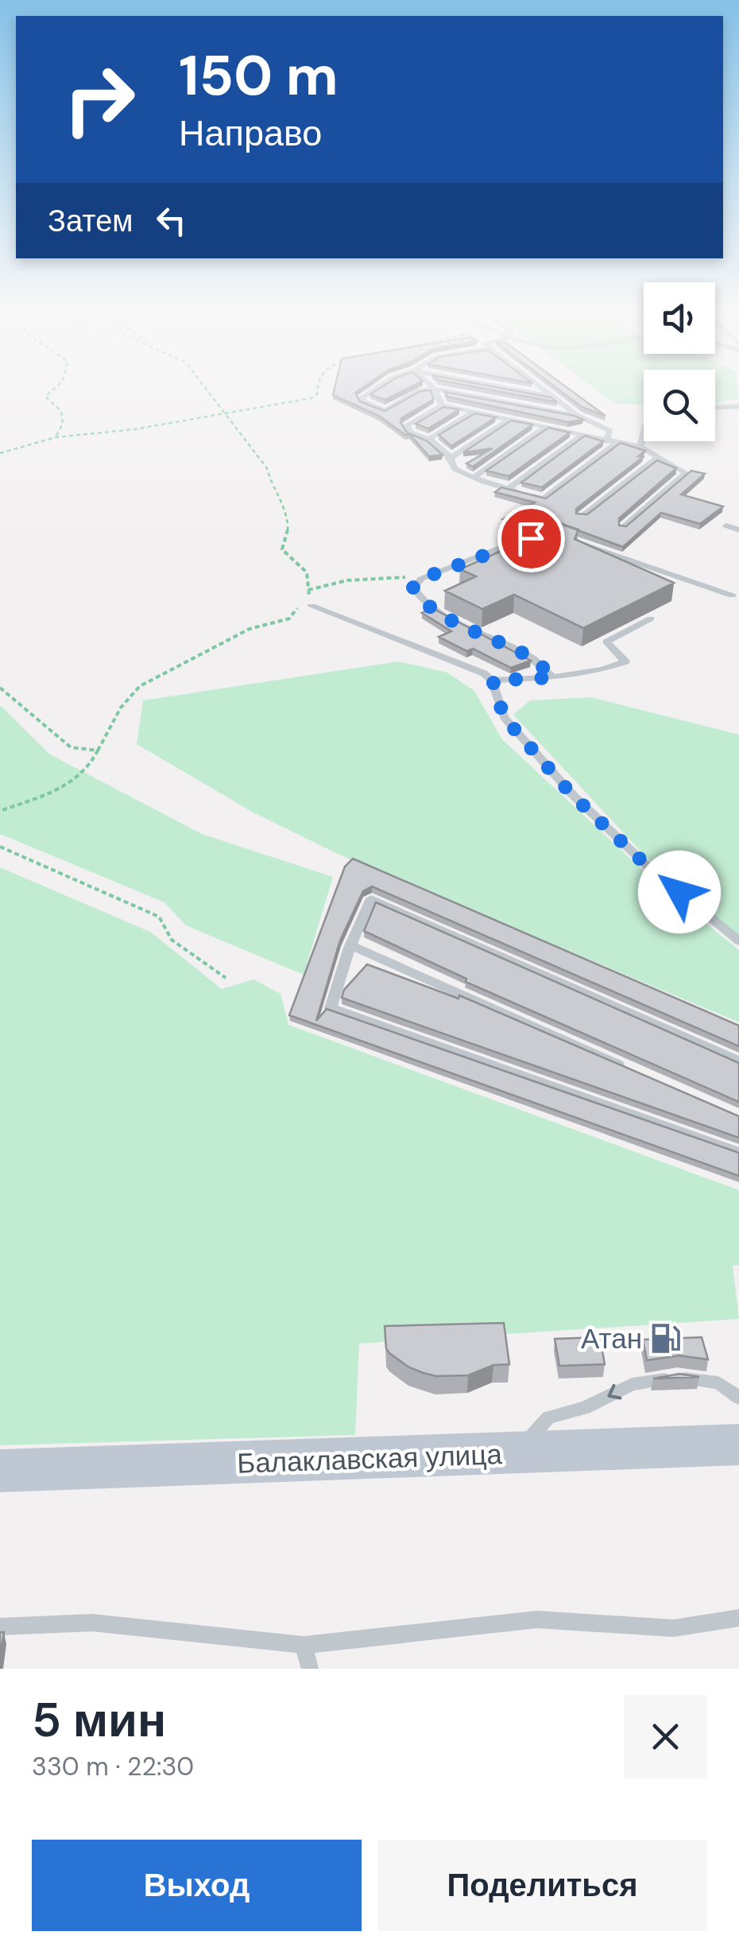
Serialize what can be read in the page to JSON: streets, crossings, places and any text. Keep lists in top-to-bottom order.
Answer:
{
  "streets": {
    "main road": ["Балаклавская улица"]
  },
  "places": {
    "fuel station": ["Атан"]
  },
  "page": {
    "turn": ["150 m", "Направо"],
    "then": "Затем",
    "heading": ["5 мин", "330 m · 22:30"],
    "buttons": ["Выход", "Поделиться"]
  }
}
